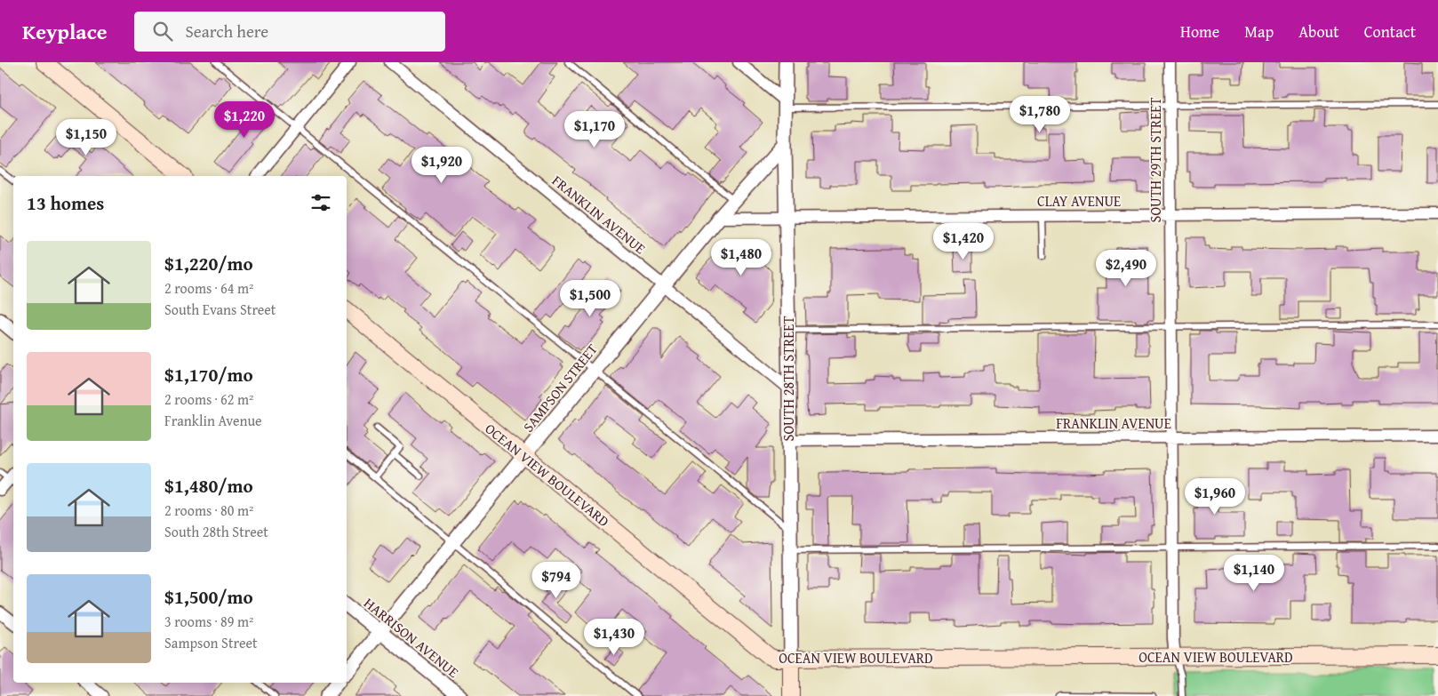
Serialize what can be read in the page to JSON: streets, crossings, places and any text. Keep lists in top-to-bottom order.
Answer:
{
  "streets": {
    "main road": ["SOUTH 28TH STREET", "OCEAN VIEW BOULEVARD"],
    "street": [
      "SOUTH 29TH STREET",
      "CLAY AVENUE",
      "FRANKLIN AVENUE",
      "SAMPSON STREET",
      "HARRISON AVENUE"
    ]
  },
  "crossings": [
    ["SOUTH 29TH STREET", "CLAY AVENUE"],
    ["SOUTH 29TH STREET", "FRANKLIN AVENUE"],
    ["SOUTH 29TH STREET", "OCEAN VIEW BOULEVARD"],
    ["CLAY AVENUE", "SOUTH 28TH STREET"],
    ["CLAY AVENUE", "SAMPSON STREET"],
    ["FRANKLIN AVENUE", "SOUTH 28TH STREET"],
    ["FRANKLIN AVENUE", "SAMPSON STREET"],
    ["SOUTH 28TH STREET", "SAMPSON STREET"],
    ["SOUTH 28TH STREET", "OCEAN VIEW BOULEVARD"],
    ["SAMPSON STREET", "OCEAN VIEW BOULEVARD"],
    ["SAMPSON STREET", "HARRISON AVENUE"]
  ],
  "page": {
    "header": "Keyplace",
    "search": "Search here",
    "nav": [
      "Home",
      "Map",
      "About",
      "Contact"
    ],
    "price": [
      "$1,780",
      "$1,220",
      "$1,170",
      "$1,150",
      "$1,920",
      "$1,420",
      "$1,480",
      "$2,490",
      "$1,500",
      "$1,960",
      "$1,140",
      "$794",
      "$1,430"
    ],
    "heading": "13 homes",
    "list": [
      {
        "name": "$1,220/mo",
        "note": "2 rooms · 64 m² · South Evans Street"
      },
      {
        "name": "$1,170/mo",
        "note": "2 rooms · 62 m² · Franklin Avenue"
      },
      {
        "name": "$1,480/mo",
        "note": "2 rooms · 80 m² · South 28th Street"
      },
      {
        "name": "$1,500/mo",
        "note": "3 rooms · 89 m² · Sampson Street"
      }
    ]
  }
}
